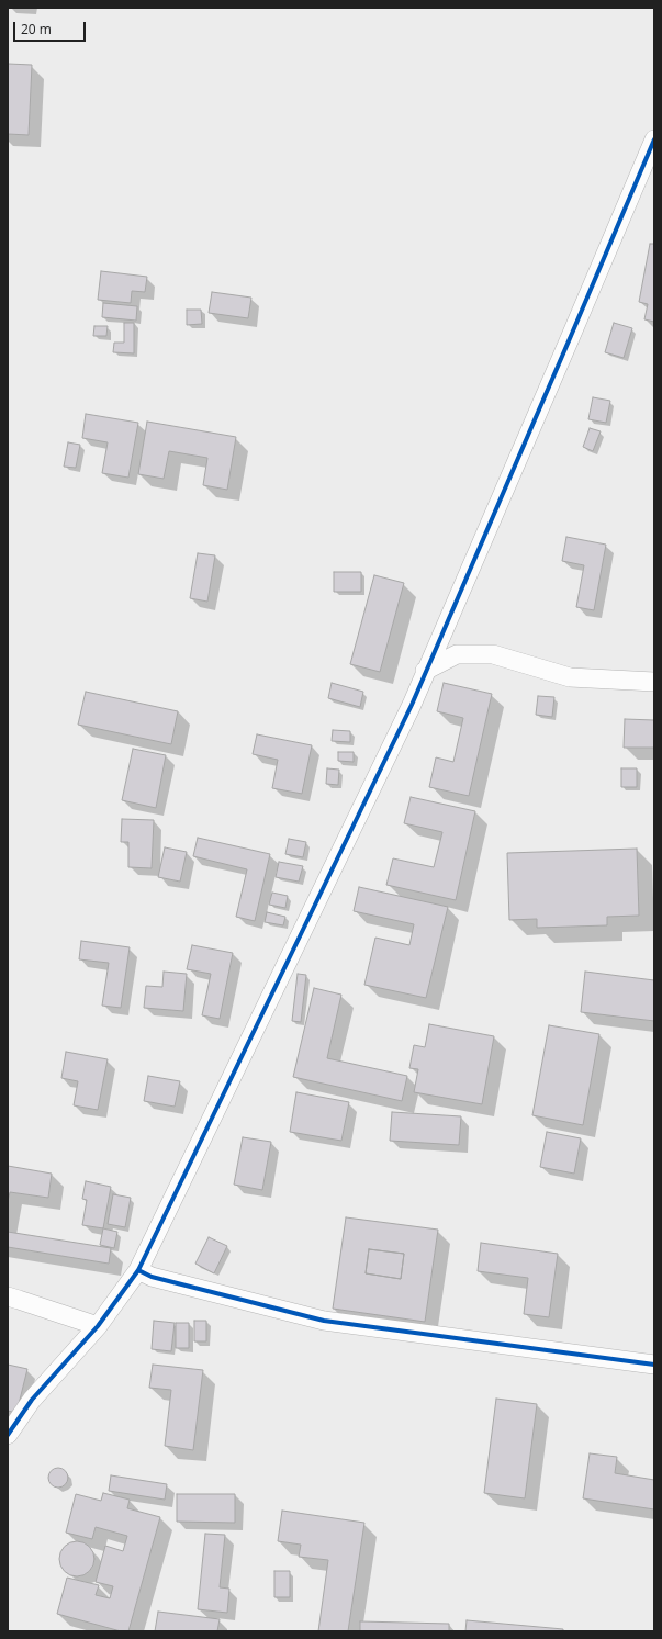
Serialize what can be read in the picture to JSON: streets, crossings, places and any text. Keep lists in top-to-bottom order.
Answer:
{
  "scale_bar": "20 m"
}
